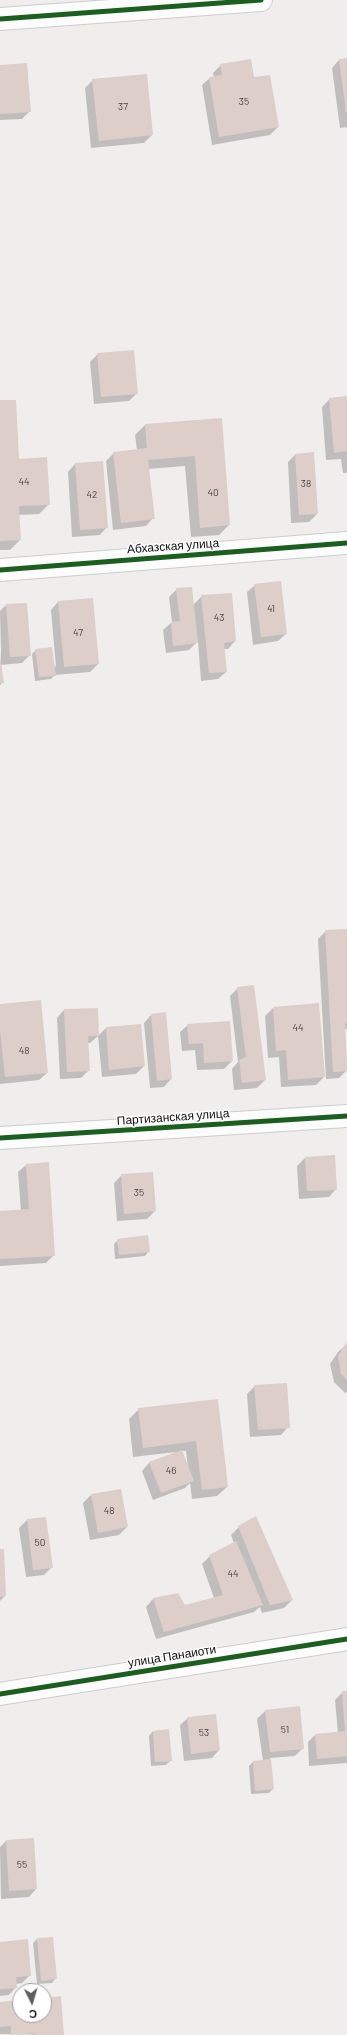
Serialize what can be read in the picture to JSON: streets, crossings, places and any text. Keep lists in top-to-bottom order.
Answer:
{
  "streets": {
    "street": ["Абхазская улица", "Партизанская улица", "улица Панаиоти"]
  },
  "house_numbers": [
    "35",
    "37",
    "44",
    "38",
    "40",
    "42",
    "41",
    "43",
    "47",
    "44",
    "48",
    "35",
    "46",
    "48",
    "50",
    "44",
    "51",
    "53",
    "55"
  ],
  "north": "bottom"
}
